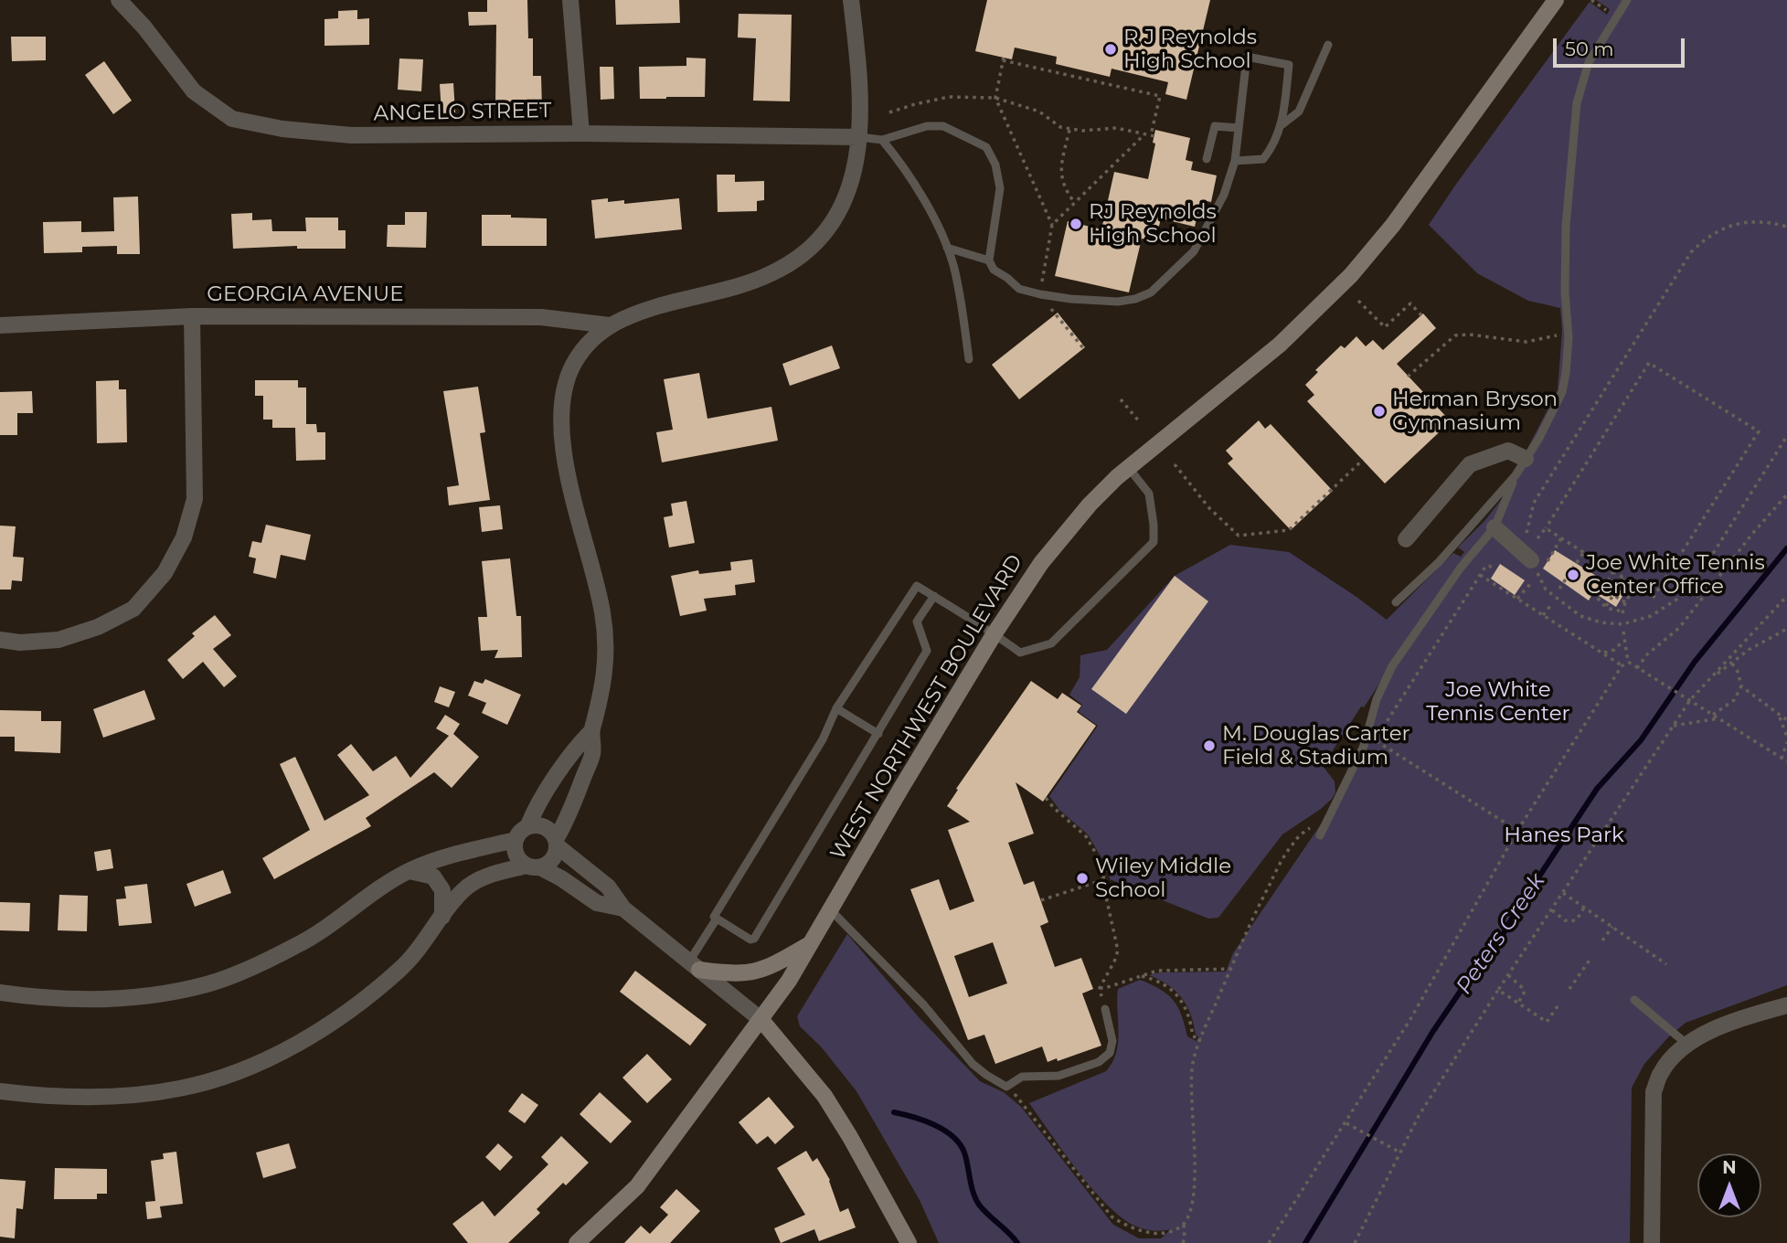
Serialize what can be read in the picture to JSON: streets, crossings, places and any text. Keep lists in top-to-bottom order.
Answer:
{
  "streets": {
    "main road": ["WEST NORTHWEST BOULEVARD"],
    "street": ["ANGELO STREET", "GEORGIA AVENUE"]
  },
  "water": ["Peters Creek"],
  "parks": ["Joe White Tennis Center", "Hanes Park"],
  "places": [
    "R J Reynolds High School",
    "RJ Reynolds High School",
    "Herman Bryson Gymnasium",
    "Joe White Tennis Center Office",
    "M. Douglas Carter Field & Stadium",
    "Wiley Middle School"
  ],
  "scale_bar": "50 m",
  "north": "top"
}
